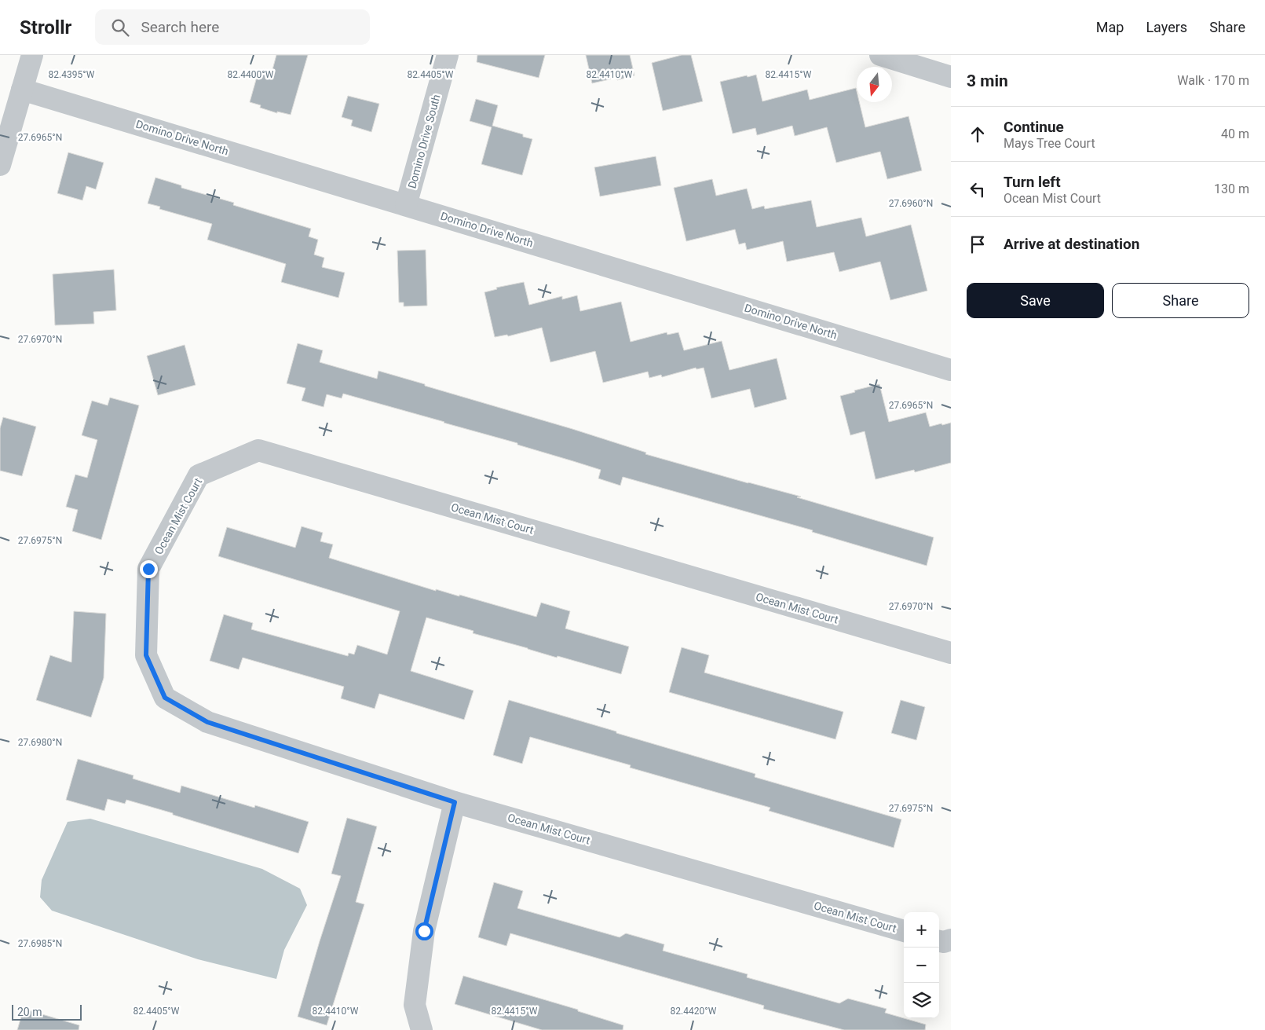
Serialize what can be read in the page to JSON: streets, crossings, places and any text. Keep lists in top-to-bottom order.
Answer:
{
  "streets": {
    "street": ["Domino Drive North", "Domino Drive South", "Ocean Mist Court"]
  },
  "crossings": [
    ["Domino Drive North", "Domino Drive South"]
  ],
  "scale_bar": "20 m",
  "north": "bottom",
  "page": {
    "header": "Strollr",
    "search": "Search here",
    "nav": ["Map", "Layers", "Share"],
    "heading": ["3 min", "Walk · 170 m"],
    "list": [
      ["Continue", "Mays Tree Court", "40 m"],
      ["Turn left", "Ocean Mist Court", "130 m"],
      "Arrive at destination"
    ],
    "buttons": ["Save", "Share"],
    "map_buttons": ["+", "−"],
    "scale": "20 m"
  },
  "coordinates": [
    "82.4395°W",
    "82.4400°W",
    "82.4405°W",
    "82.4410°W",
    "82.4415°W",
    "27.6965°N",
    "27.6960°N",
    "27.6970°N",
    "27.6975°N",
    "27.6980°N",
    "27.6985°N",
    "82.4420°W"
  ]
}
